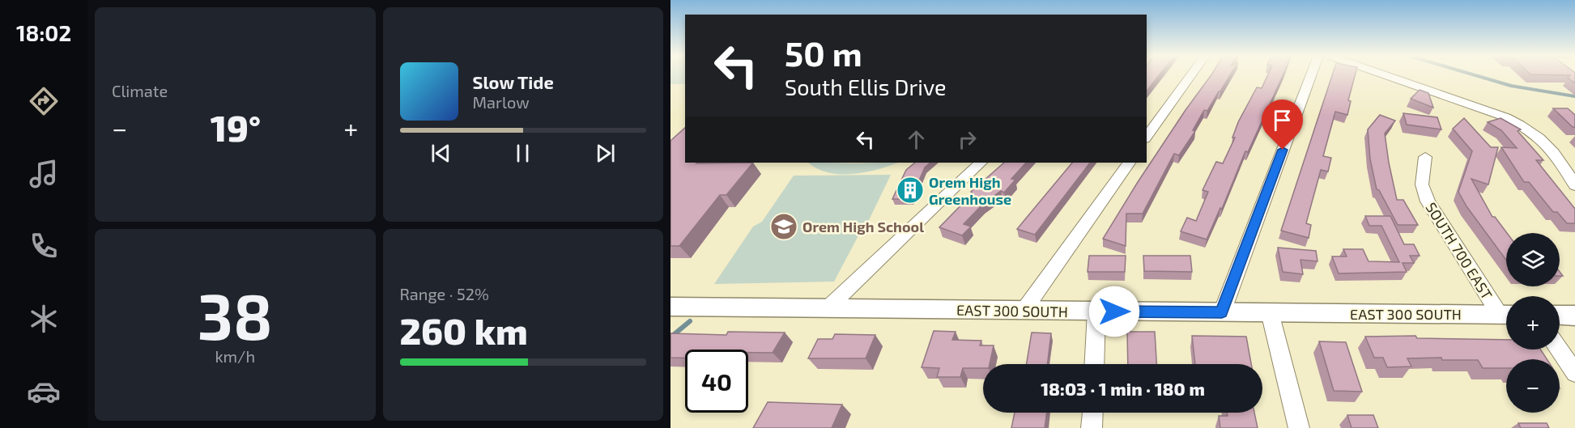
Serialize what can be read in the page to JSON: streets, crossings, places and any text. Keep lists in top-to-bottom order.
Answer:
{
  "streets": {
    "street": ["SOUTH 700 EAST", "EAST 300 SOUTH"]
  },
  "places": {
    "building": ["Orem High Greenhouse"],
    "school or university": ["Orem High School"]
  },
  "page": {
    "tabs": "18:02",
    "tile": [
      "Climate",
      ["38", "km/h"],
      ["Range · 52%", "260 km"]
    ],
    "turn": ["50 m", "South Ellis Drive"],
    "song": ["Slow Tide", "Marlow"],
    "heat": ["−", "19°", "+"],
    "map_buttons": ["+", "−"],
    "limit": "40",
    "trip": "18:03 · 1 min · 180 m"
  }
}
